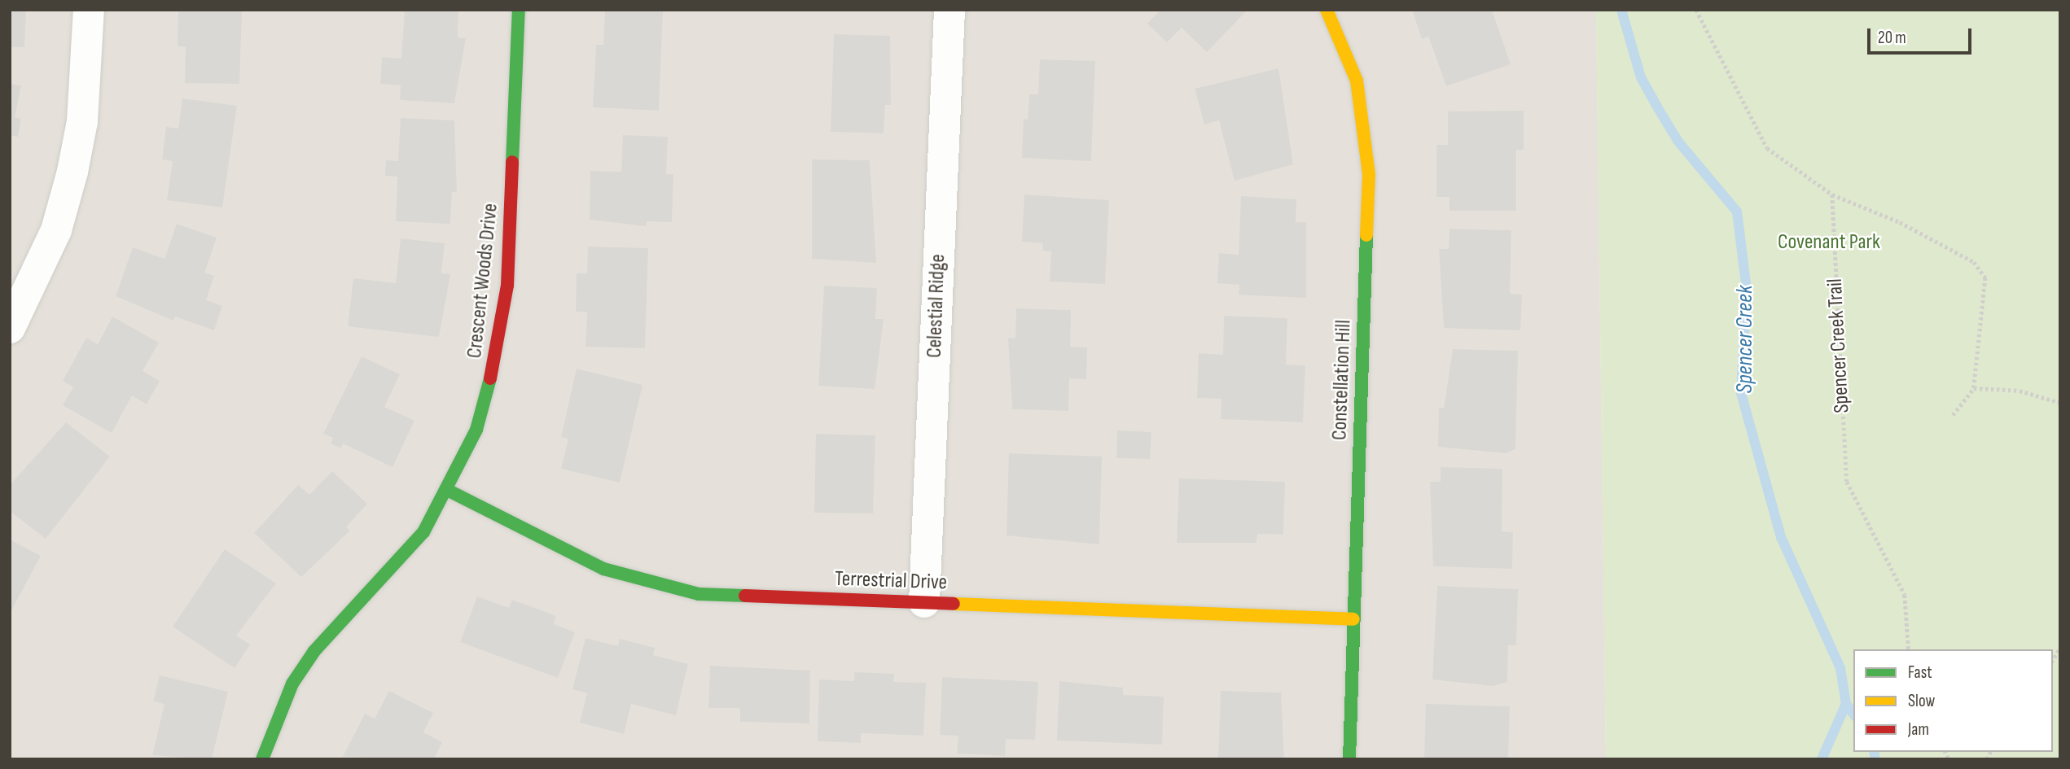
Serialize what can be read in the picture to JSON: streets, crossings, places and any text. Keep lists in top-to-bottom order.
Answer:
{
  "streets": {
    "street": [
      "Crescent Woods Drive",
      "Celestial Ridge",
      "Constellation Hill",
      "Terrestrial Drive"
    ],
    "path": ["Spencer Creek Trail"]
  },
  "crossings": [
    ["Crescent Woods Drive", "Terrestrial Drive"],
    ["Celestial Ridge", "Terrestrial Drive"],
    ["Constellation Hill", "Terrestrial Drive"]
  ],
  "water": ["Spencer Creek"],
  "parks": ["Covenant Park"],
  "legend": ["Fast", "Slow", "Jam"],
  "scale_bar": "20 m"
}
